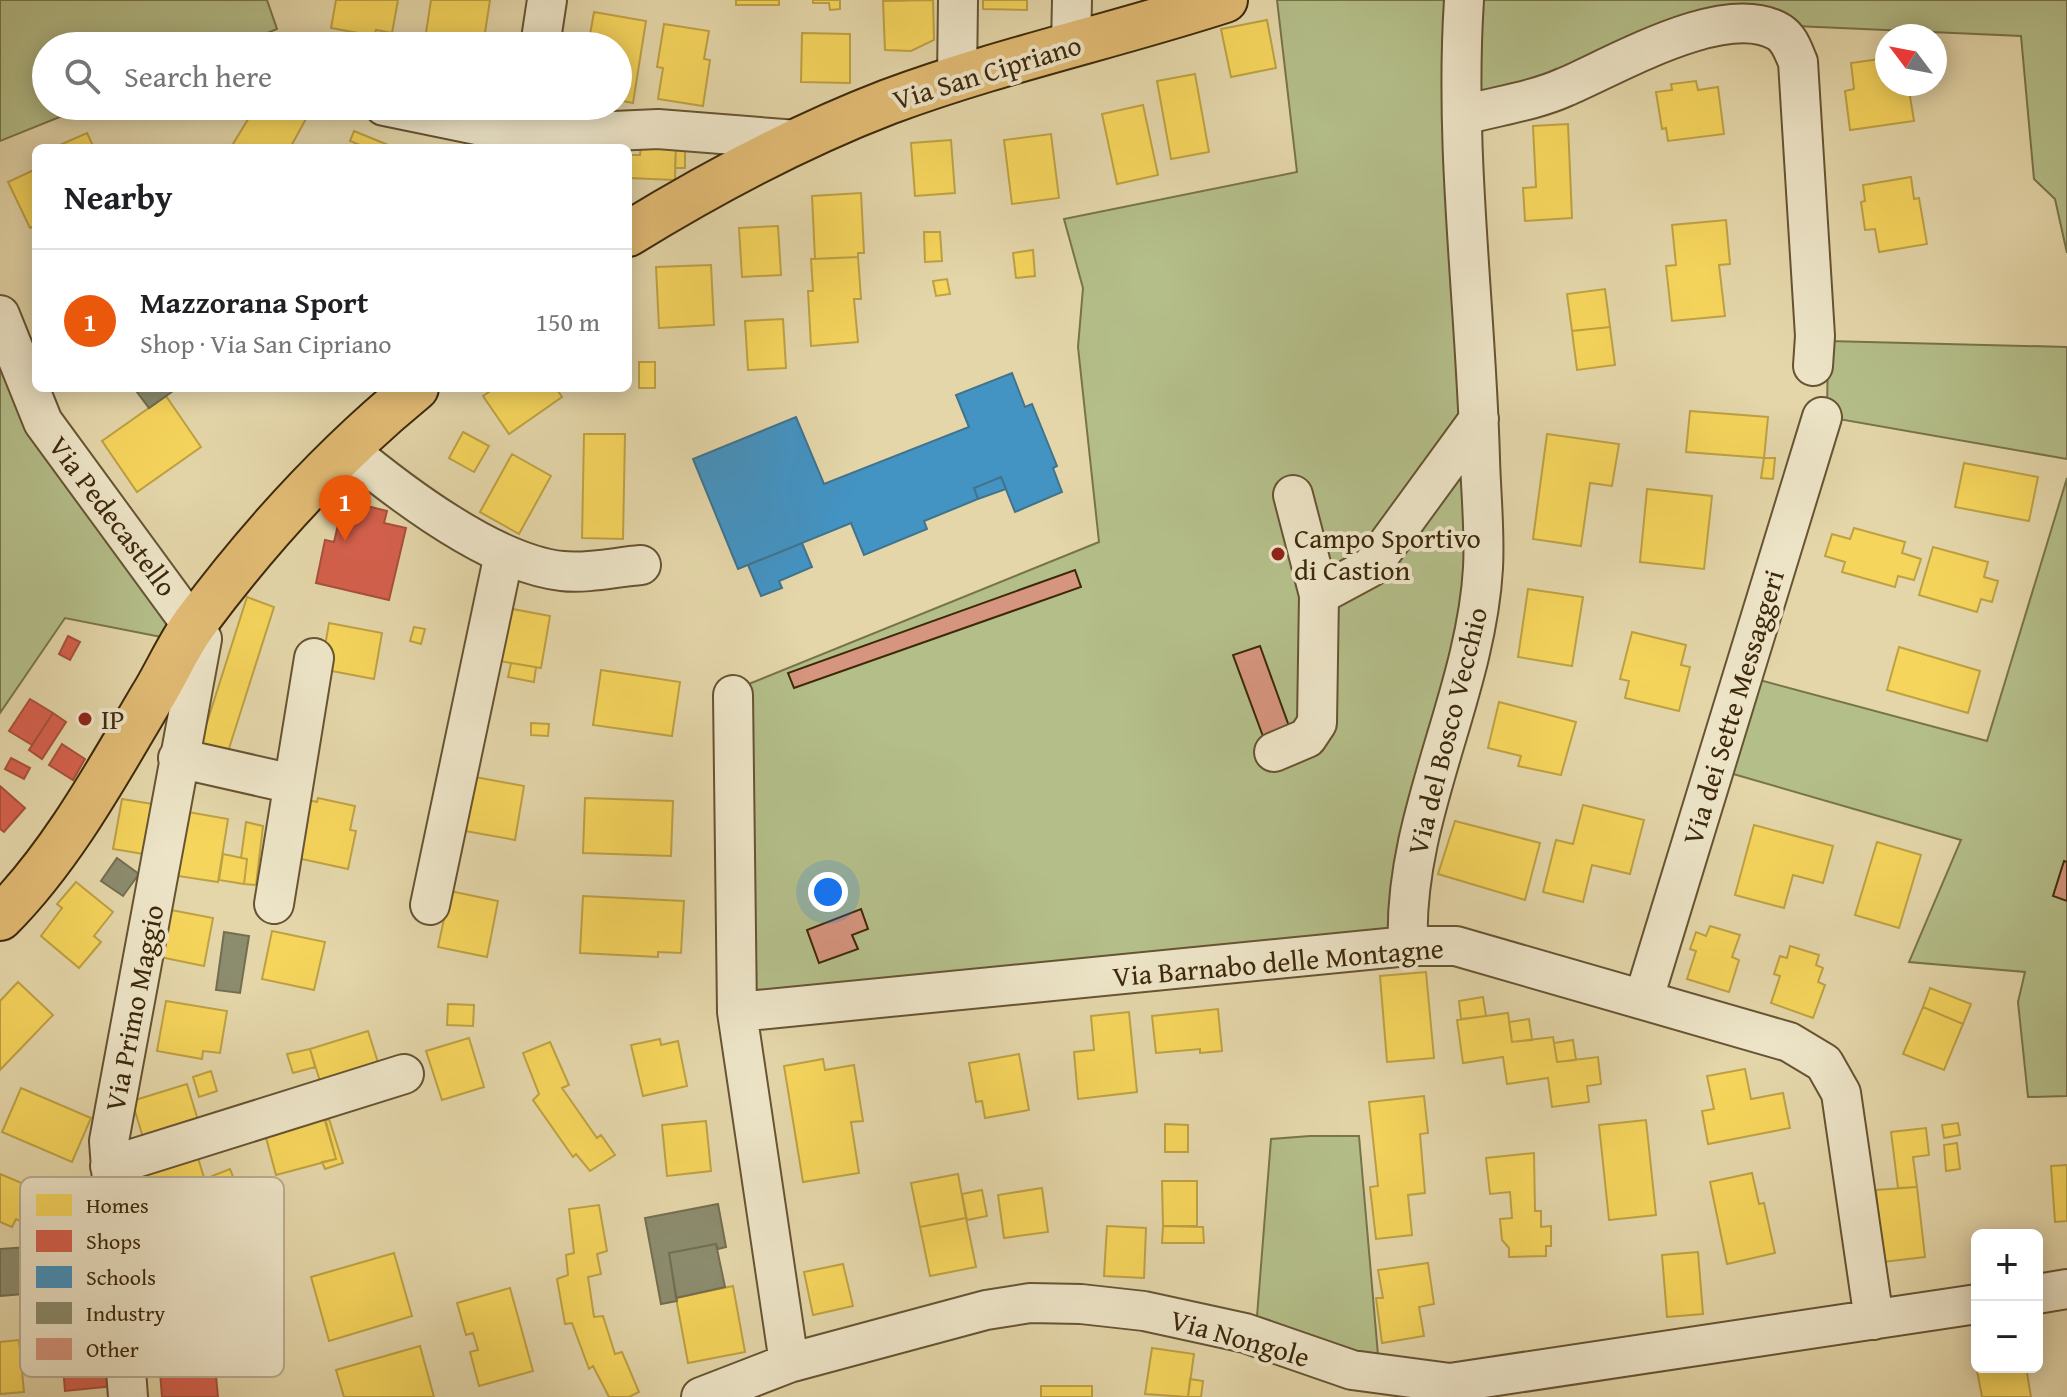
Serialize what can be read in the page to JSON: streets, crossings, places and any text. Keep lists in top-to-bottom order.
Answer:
{
  "streets": {
    "main road": ["Via San Cipriano"],
    "street": [
      "Via Pedecastello",
      "Via dei Sette Messaggeri",
      "Via del Bosco Vecchio",
      "Via Barnabo delle Montagne",
      "Via Primo Maggio",
      "Via Nongole"
    ]
  },
  "crossings": [
    ["Via Pedecastello", "Via Primo Maggio"],
    ["Via dei Sette Messaggeri", "Via Barnabo delle Montagne"],
    ["Via del Bosco Vecchio", "Via Barnabo delle Montagne"],
    ["Via Barnabo delle Montagne", "Via Nongole"]
  ],
  "places": ["Campo Sportivo di Castion", "IP"],
  "legend": [
    "Homes",
    "Shops",
    "Schools",
    "Industry",
    "Other"
  ],
  "north": "top left",
  "page": {
    "search": "Search here",
    "heading": "Nearby",
    "list": [
      {
        "mark": "1",
        "name": "Mazzorana Sport",
        "note": "Shop · Via San Cipriano",
        "value": "150 m"
      }
    ],
    "pins": "1",
    "map_buttons": ["+", "−"]
  }
}
